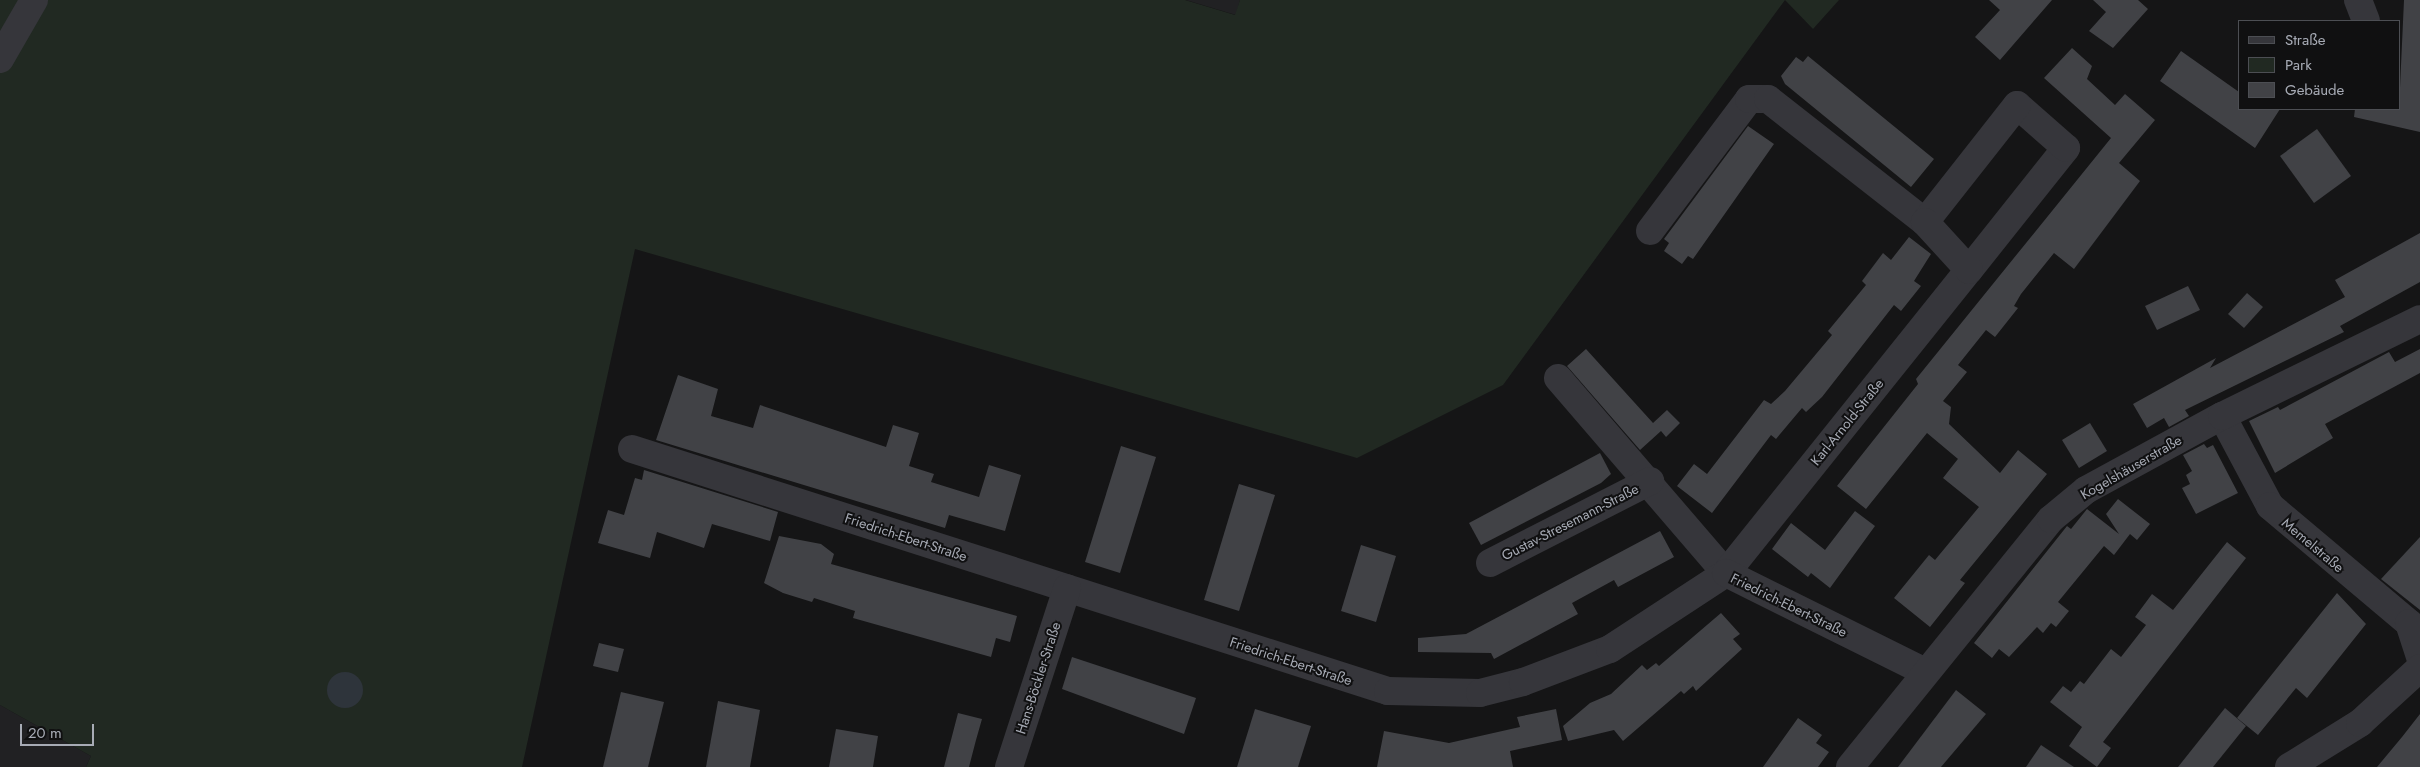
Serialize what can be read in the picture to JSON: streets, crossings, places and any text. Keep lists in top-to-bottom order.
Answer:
{
  "streets": {
    "street": [
      "Karl-Arnold-Straße",
      "Kogelshäuserstraße",
      "Gustav-Stresemann-Straße",
      "Friedrich-Ebert-Straße",
      "Memelstraße",
      "Hans-Böckler-Straße"
    ]
  },
  "crossings": [
    ["Karl-Arnold-Straße", "Gustav-Stresemann-Straße"],
    ["Karl-Arnold-Straße", "Friedrich-Ebert-Straße"],
    ["Kogelshäuserstraße", "Friedrich-Ebert-Straße"],
    ["Kogelshäuserstraße", "Memelstraße"],
    ["Gustav-Stresemann-Straße", "Friedrich-Ebert-Straße"],
    ["Friedrich-Ebert-Straße", "Hans-Böckler-Straße"]
  ],
  "legend": ["Straße", "Park", "Gebäude"],
  "scale_bar": "20 m"
}
